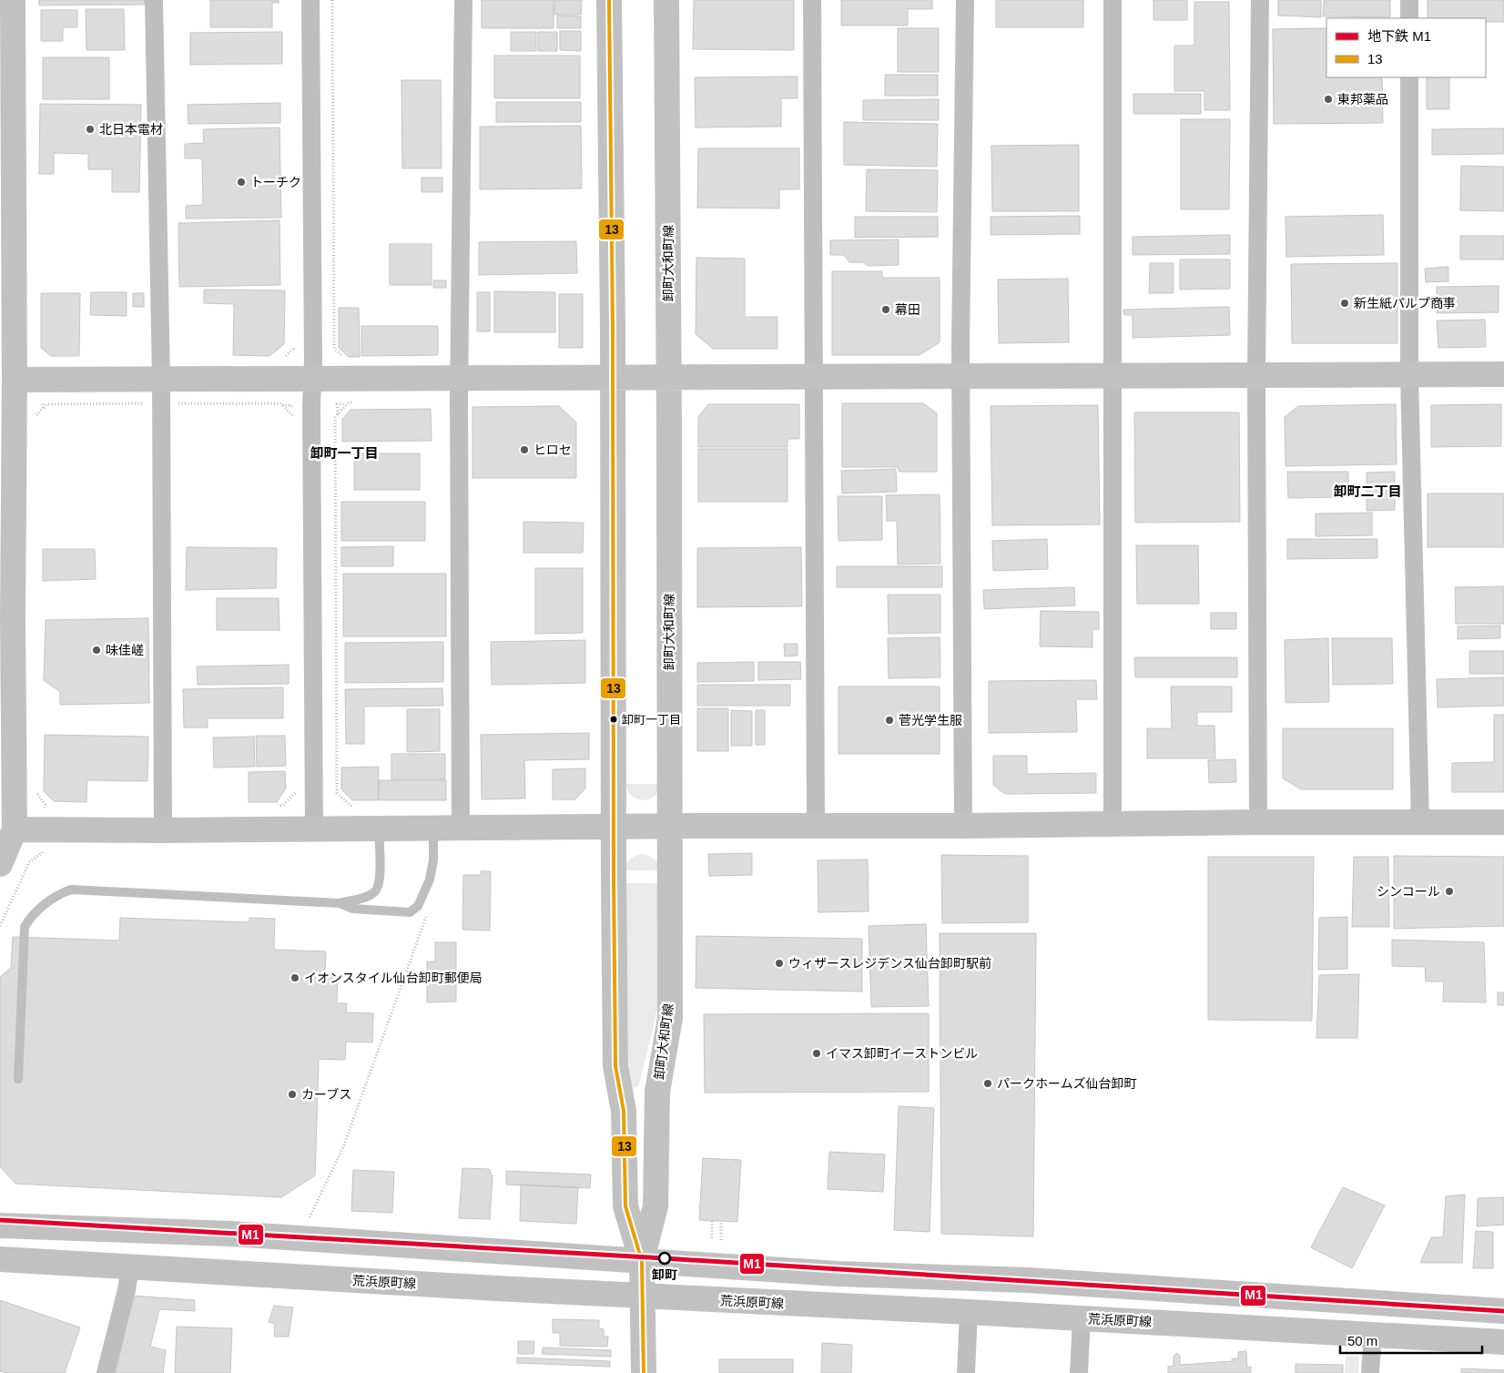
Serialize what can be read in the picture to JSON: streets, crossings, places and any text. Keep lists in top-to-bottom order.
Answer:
{
  "streets": {
    "street": ["卸町大和町線", "荒浜原町線"]
  },
  "crossings": [
    ["卸町大和町線", "荒浜原町線"]
  ],
  "districts": ["卸町一丁目", "卸町二丁目"],
  "places": [
    "東邦薬品",
    "北日本電材",
    "トーチク",
    "新生紙パルプ商事",
    "幕田",
    "ヒロセ",
    "味佳嵯",
    "卸町一丁目",
    "菅光学生服",
    "シンコール",
    "ウィザースレジデンス仙台卸町駅前",
    "イオンスタイル仙台卸町郵便局",
    "イマス卸町イーストンビル",
    "パークホームズ仙台卸町",
    "カーブス",
    "卸町"
  ],
  "lines": ["transit line 13", "metro line M1"],
  "legend": ["地下鉄 M1", "13"],
  "scale_bar": "50 m"
}
